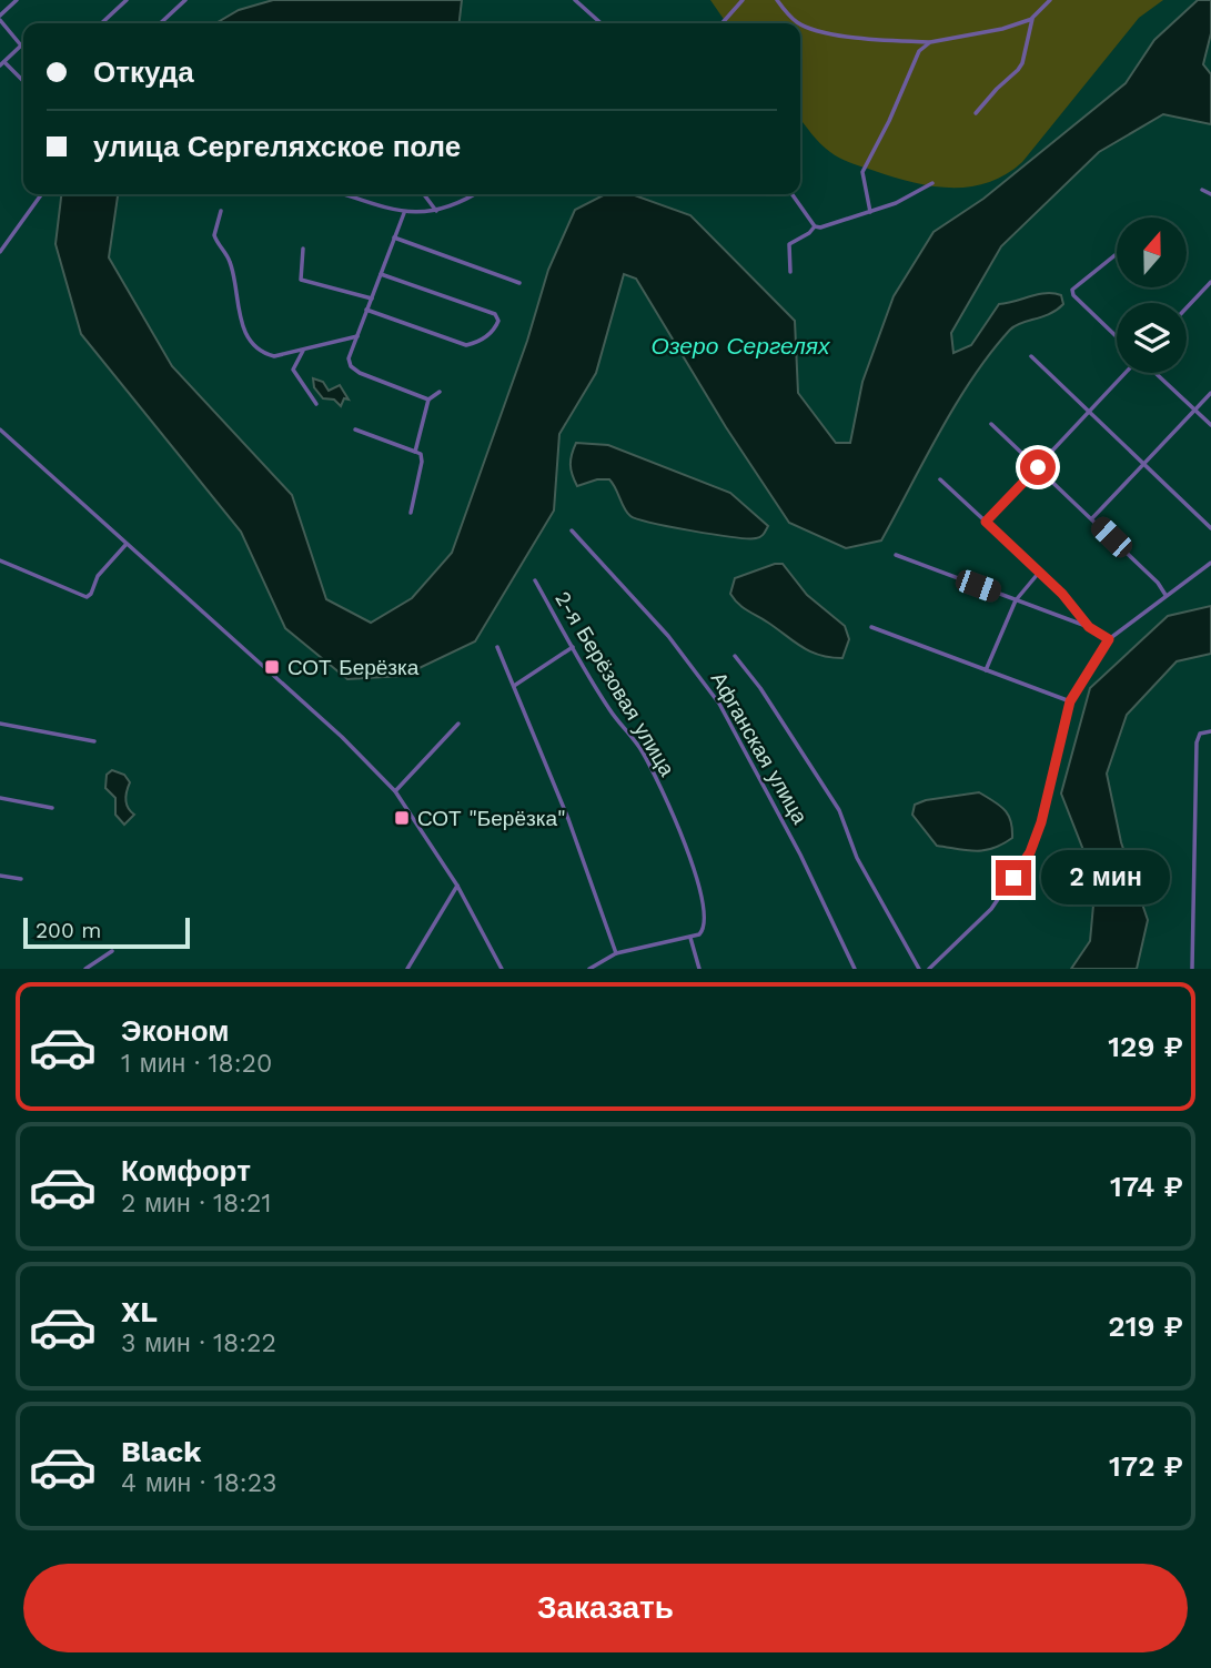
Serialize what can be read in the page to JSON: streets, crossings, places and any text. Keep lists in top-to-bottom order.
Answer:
{
  "streets": {
    "street": ["2-я Берёзовая улица", "Афганская улица"]
  },
  "water": ["Озеро Сергелях"],
  "places": {
    "transit": ["СОТ Берёзка", "СОТ \"Берёзка\""]
  },
  "scale_bar": "200 m",
  "north": "top",
  "page": {
    "banner": ["Откуда", "улица Сергеляхское поле"],
    "bubble": "2 мин",
    "scale": "200 m",
    "list": [
      {
        "name": "Эконом",
        "note": "1 мин · 18:20",
        "value": "129 ₽"
      },
      {
        "name": "Комфорт",
        "note": "2 мин · 18:21",
        "value": "174 ₽"
      },
      {
        "name": "XL",
        "note": "3 мин · 18:22",
        "value": "219 ₽"
      },
      {
        "name": "Black",
        "note": "4 мин · 18:23",
        "value": "172 ₽"
      }
    ],
    "buttons": "Заказать"
  }
}
